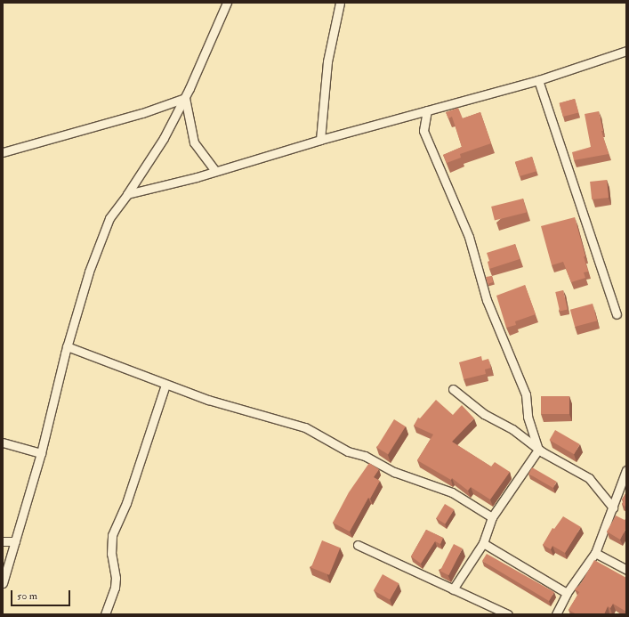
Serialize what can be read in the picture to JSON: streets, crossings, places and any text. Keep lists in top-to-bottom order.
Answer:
{
  "scale_bar": "50 m"
}
